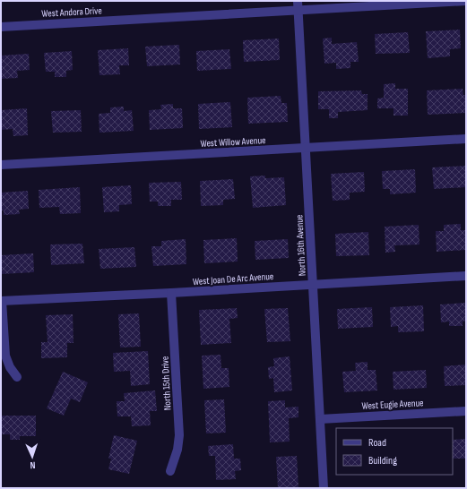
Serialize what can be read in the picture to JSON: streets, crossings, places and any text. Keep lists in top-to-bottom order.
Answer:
{
  "streets": {
    "street": [
      "West Andora Drive",
      "West Willow Avenue",
      "North 16th Avenue",
      "West Joan De Arc Avenue",
      "North 15th Drive",
      "West Eugie Avenue"
    ]
  },
  "crossings": [
    ["West Andora Drive", "North 16th Avenue"],
    ["West Willow Avenue", "North 16th Avenue"],
    ["North 16th Avenue", "West Joan De Arc Avenue"],
    ["North 16th Avenue", "West Eugie Avenue"],
    ["West Joan De Arc Avenue", "North 15th Drive"]
  ],
  "legend": ["Road", "Building"],
  "north": "bottom"
}
